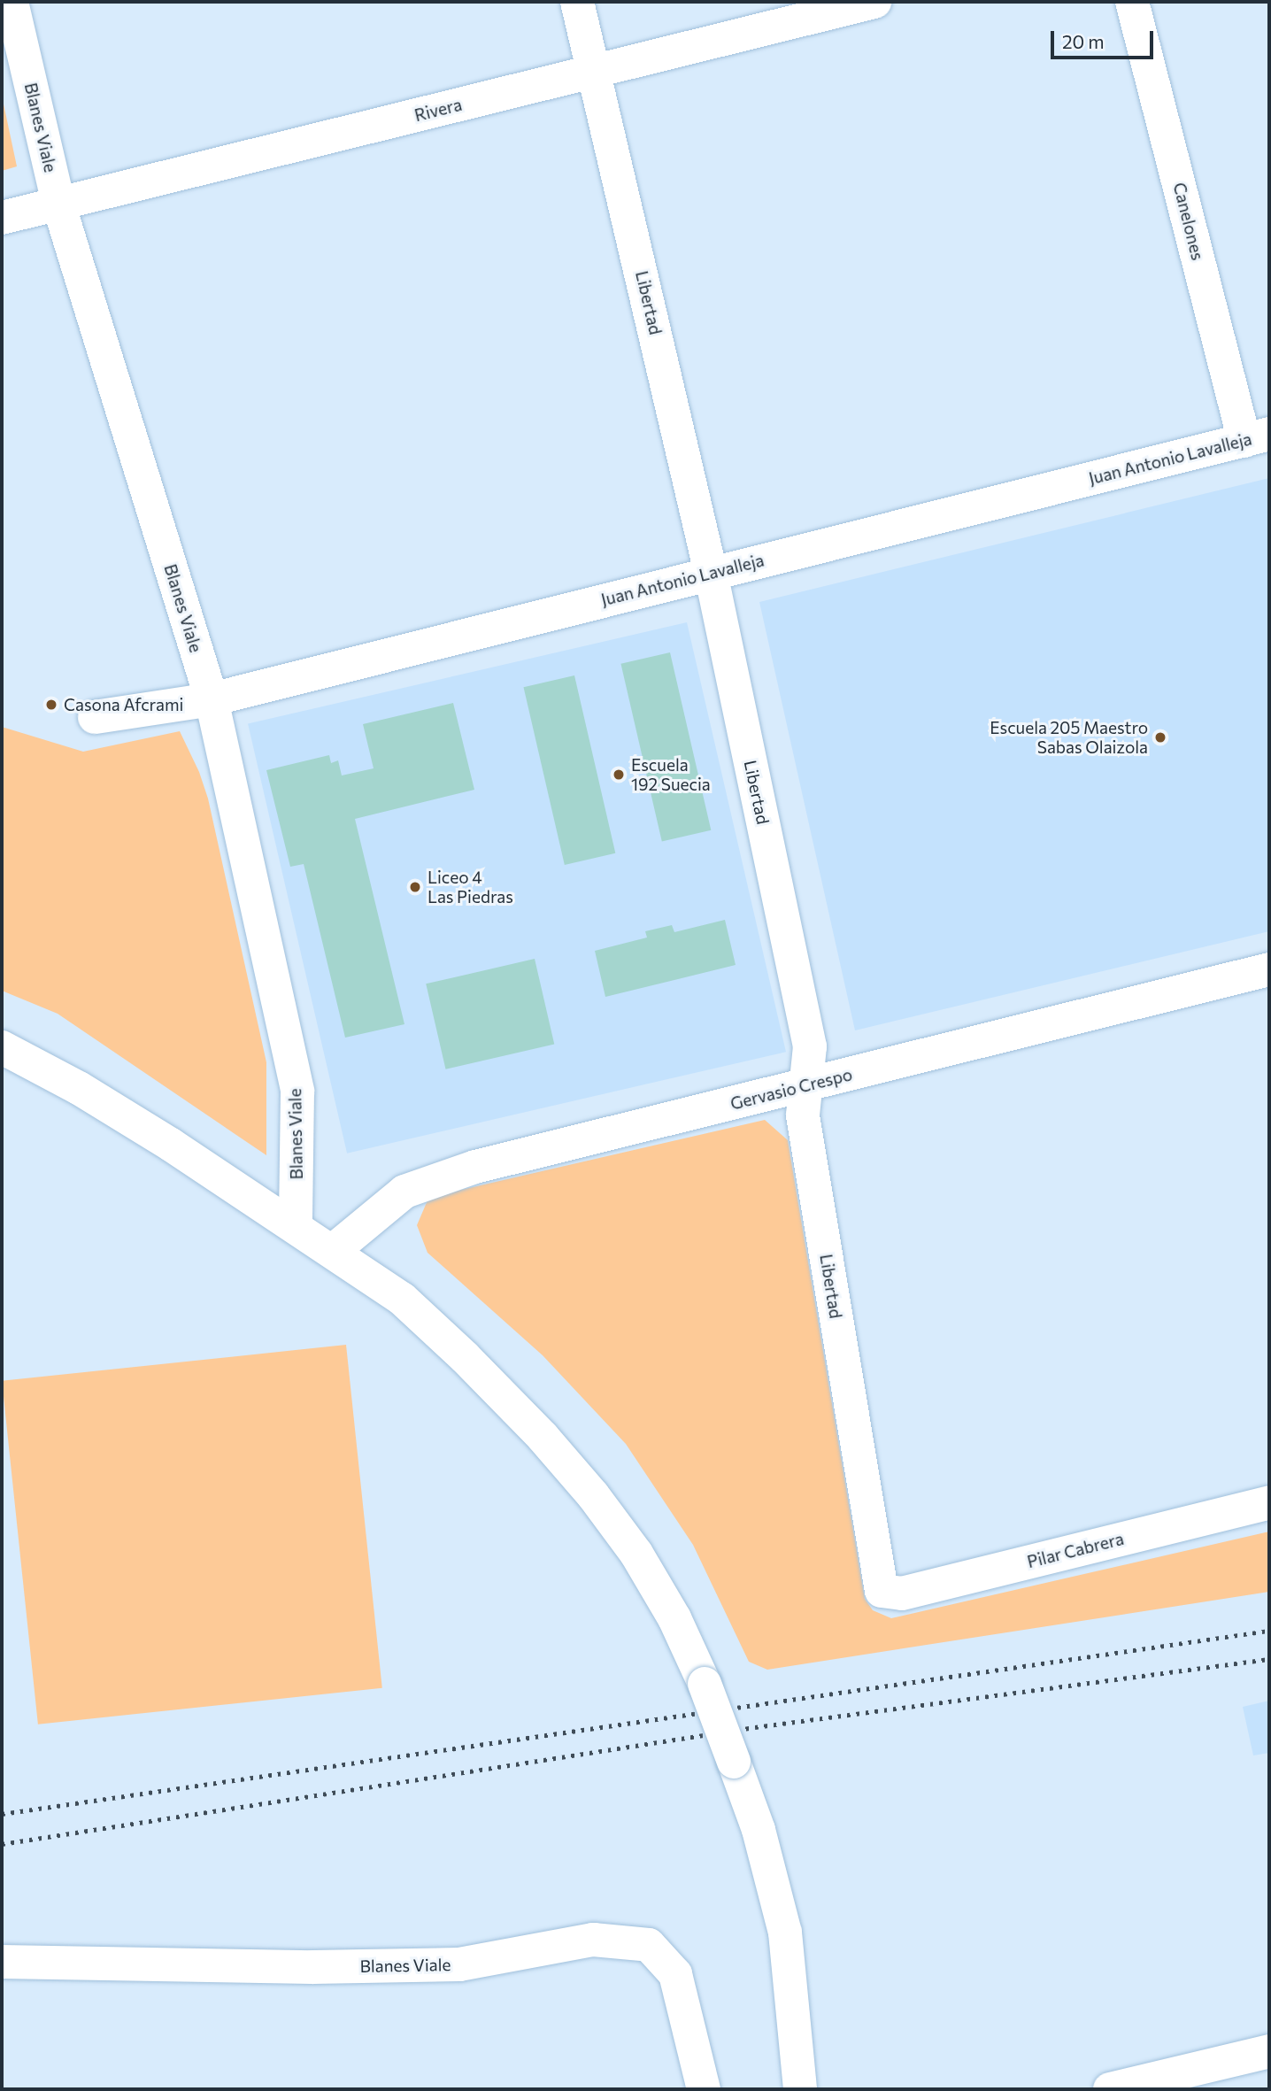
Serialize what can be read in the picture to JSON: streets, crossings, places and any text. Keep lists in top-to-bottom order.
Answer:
{
  "streets": {
    "street": [
      "Rivera",
      "Blanes Viale",
      "Canelones",
      "Libertad",
      "Juan Antonio Lavalleja",
      "Gervasio Crespo",
      "Pilar Cabrera"
    ]
  },
  "crossings": [
    ["Rivera", "Blanes Viale"],
    ["Rivera", "Libertad"],
    ["Blanes Viale", "Juan Antonio Lavalleja"],
    ["Canelones", "Juan Antonio Lavalleja"],
    ["Libertad", "Juan Antonio Lavalleja"],
    ["Libertad", "Gervasio Crespo"],
    ["Libertad", "Pilar Cabrera"]
  ],
  "places": [
    "Casona Afcrami",
    "Escuela 205 Maestro Sabas Olaizola",
    "Escuela 192 Suecia",
    "Liceo 4 Las Piedras"
  ],
  "scale_bar": "20 m"
}
